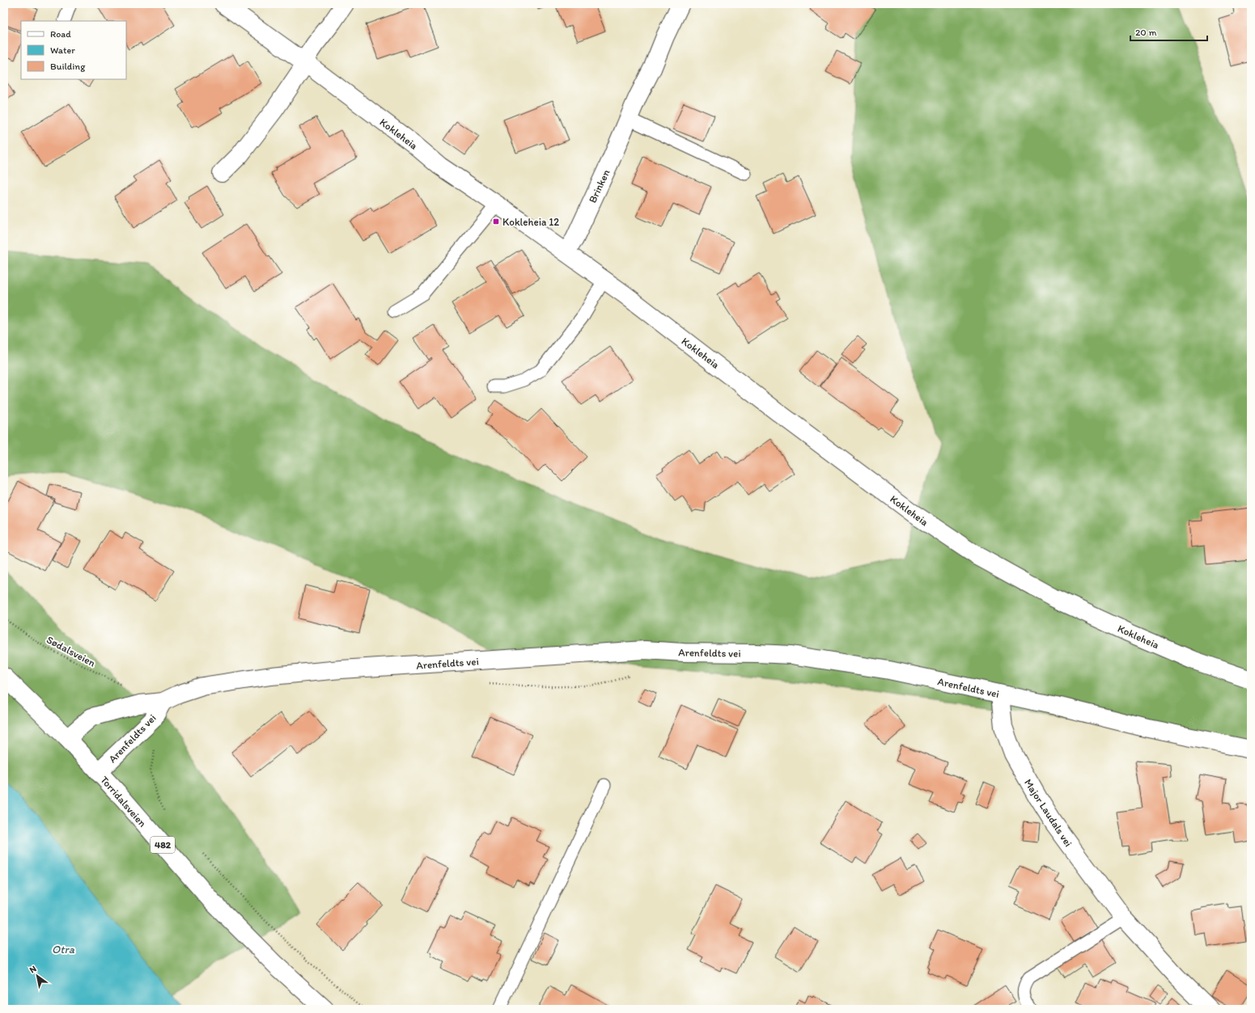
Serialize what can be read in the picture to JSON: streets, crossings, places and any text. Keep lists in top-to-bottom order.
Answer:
{
  "streets": {
    "street": [
      "Kokleheia",
      "Brinken",
      "Arenfeldts vei",
      "Torridalsveien",
      "Major Laudals vei",
      "482"
    ],
    "path": ["Sødalsveien"]
  },
  "crossings": [
    ["Kokleheia", "Brinken"],
    ["Arenfeldts vei", "Torridalsveien"],
    ["Arenfeldts vei", "Major Laudals vei"]
  ],
  "water": ["Otra"],
  "places": {
    "transit": ["Kokleheia 12"]
  },
  "legend": ["Road", "Water", "Building"],
  "scale_bar": "20 m",
  "north": "top left"
}
